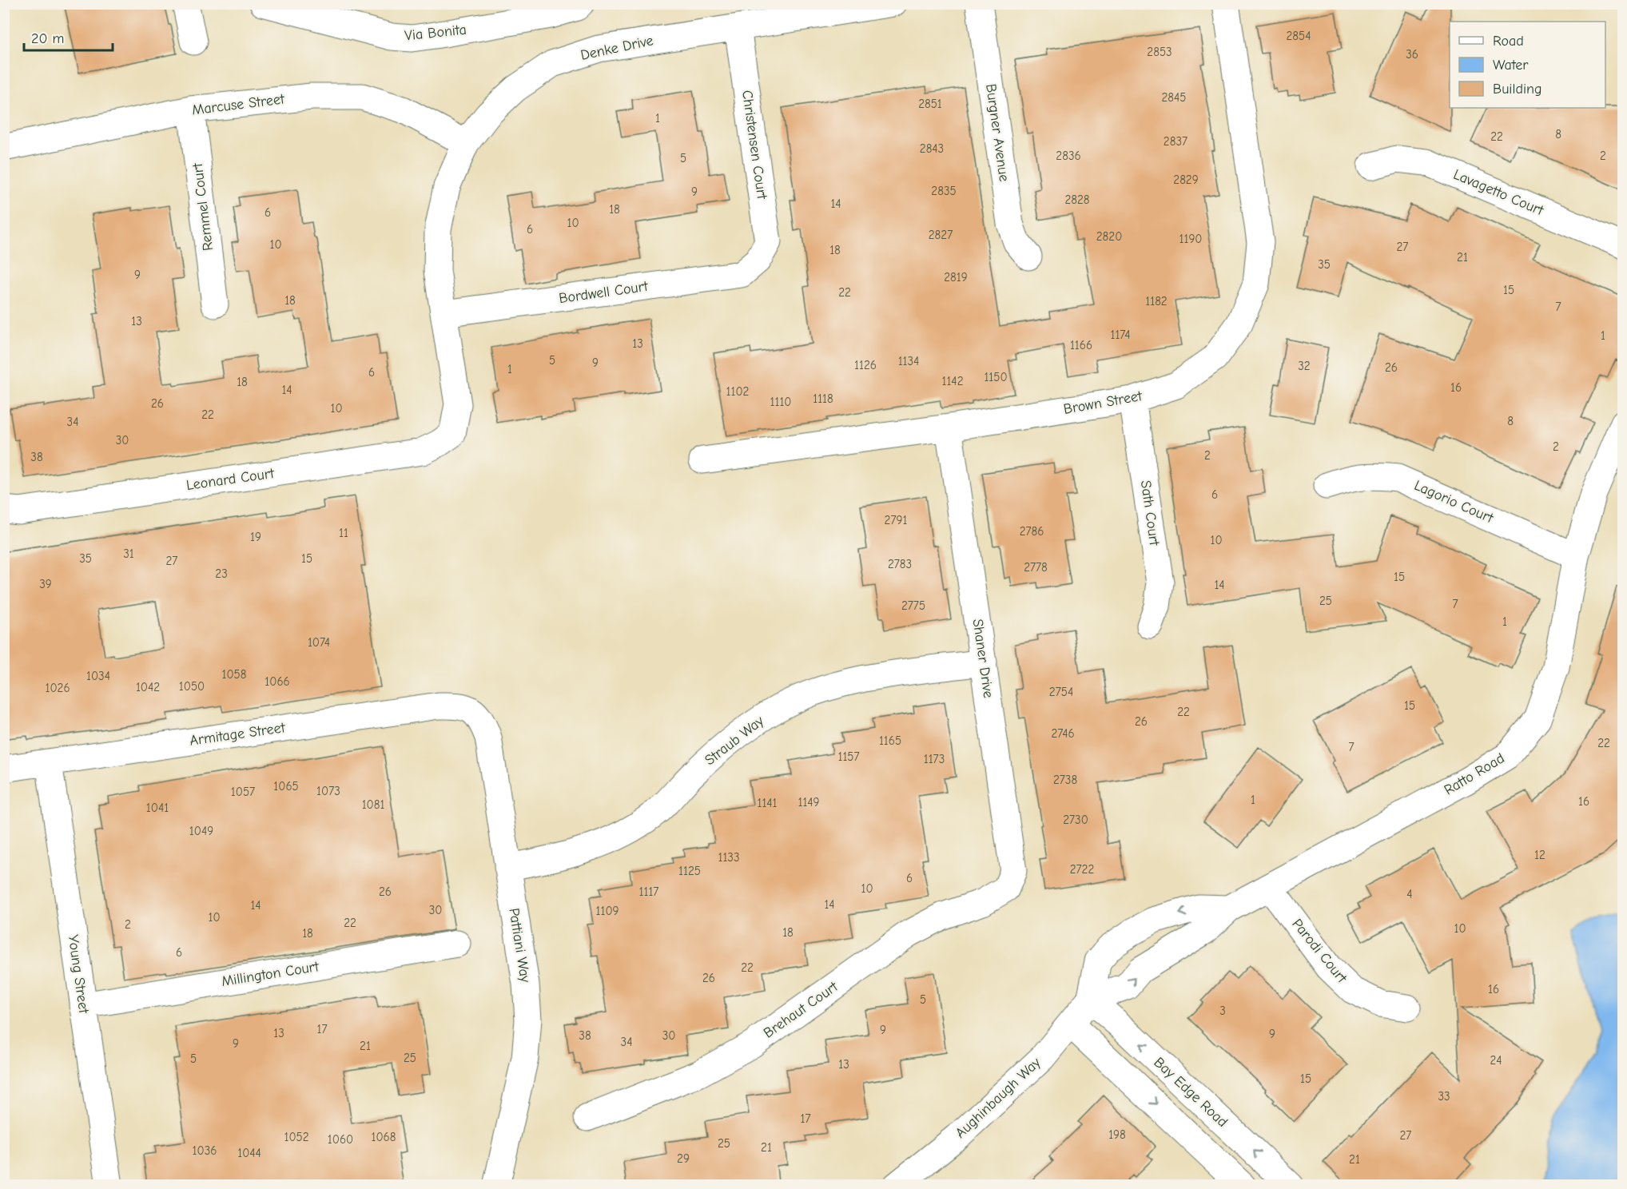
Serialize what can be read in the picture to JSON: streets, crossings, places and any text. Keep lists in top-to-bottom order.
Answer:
{
  "streets": {
    "street": [
      "Via Bonita",
      "Denke Drive",
      "Marcuse Street",
      "Burgner Avenue",
      "Christensen Court",
      "Lavagetto Court",
      "Remmel Court",
      "Bordwell Court",
      "Brown Street",
      "Leonard Court",
      "Lagorio Court",
      "Sath Court",
      "Shaner Drive",
      "Armitage Street",
      "Straub Way",
      "Ratto Road",
      "Pattiani Way",
      "Parodi Court",
      "Young Street",
      "Millington Court",
      "Brehaut Court",
      "Bay Edge Road",
      "Aughinbaugh Way"
    ]
  },
  "crossings": [
    ["Denke Drive", "Marcuse Street"],
    ["Denke Drive", "Christensen Court"],
    ["Denke Drive", "Bordwell Court"],
    ["Denke Drive", "Leonard Court"],
    ["Marcuse Street", "Remmel Court"],
    ["Christensen Court", "Bordwell Court"],
    ["Brown Street", "Sath Court"],
    ["Brown Street", "Shaner Drive"],
    ["Lagorio Court", "Ratto Road"],
    ["Shaner Drive", "Straub Way"],
    ["Shaner Drive", "Brehaut Court"],
    ["Armitage Street", "Pattiani Way"],
    ["Armitage Street", "Young Street"],
    ["Straub Way", "Pattiani Way"],
    ["Ratto Road", "Parodi Court"],
    ["Ratto Road", "Bay Edge Road"],
    ["Ratto Road", "Aughinbaugh Way"],
    ["Young Street", "Millington Court"],
    ["Bay Edge Road", "Aughinbaugh Way"]
  ],
  "house_numbers": [
    "2854",
    "2853",
    "36",
    "2845",
    "2851",
    "1",
    "8",
    "22",
    "2837",
    "2843",
    "2836",
    "2",
    "5",
    "2829",
    "2835",
    "9",
    "2828",
    "14",
    "18",
    "6",
    "10",
    "6",
    "2827",
    "2820",
    "1190",
    "10",
    "27",
    "18",
    "21",
    "35",
    "9",
    "2819",
    "15",
    "22",
    "18",
    "1182",
    "7",
    "13",
    "1174",
    "1",
    "13",
    "1166",
    "5",
    "1134",
    "9",
    "1126",
    "32",
    "26",
    "1",
    "6",
    "1150",
    "1142",
    "18",
    "16",
    "14",
    "1102",
    "1118",
    "1110",
    "26",
    "10",
    "22",
    "8",
    "34",
    "30",
    "2",
    "2",
    "38",
    "6",
    "2791",
    "2786",
    "11",
    "19",
    "10",
    "31",
    "35",
    "15",
    "27",
    "2783",
    "2778",
    "23",
    "15",
    "39",
    "14",
    "25",
    "7",
    "2775",
    "1",
    "1074",
    "1058",
    "1034",
    "1066",
    "1050",
    "1042",
    "1026",
    "2754",
    "15",
    "22",
    "26",
    "2746",
    "1165",
    "22",
    "7",
    "1157",
    "1173",
    "2738",
    "1065",
    "1073",
    "1057",
    "1",
    "16",
    "1149",
    "1141",
    "1081",
    "1041",
    "2730",
    "1049",
    "12",
    "1133",
    "2722",
    "1125",
    "6",
    "10",
    "26",
    "1117",
    "4",
    "14",
    "14",
    "30",
    "1109",
    "10",
    "22",
    "2",
    "10",
    "18",
    "18",
    "6",
    "22",
    "26",
    "16",
    "5",
    "3",
    "17",
    "9",
    "13",
    "9",
    "38",
    "30",
    "34",
    "9",
    "21",
    "25",
    "5",
    "24",
    "13",
    "15",
    "33",
    "17",
    "198",
    "27",
    "1052",
    "1068",
    "1060",
    "25",
    "21",
    "1036",
    "1044",
    "29",
    "21"
  ],
  "legend": ["Road", "Water", "Building"],
  "scale_bar": "20 m"
}
